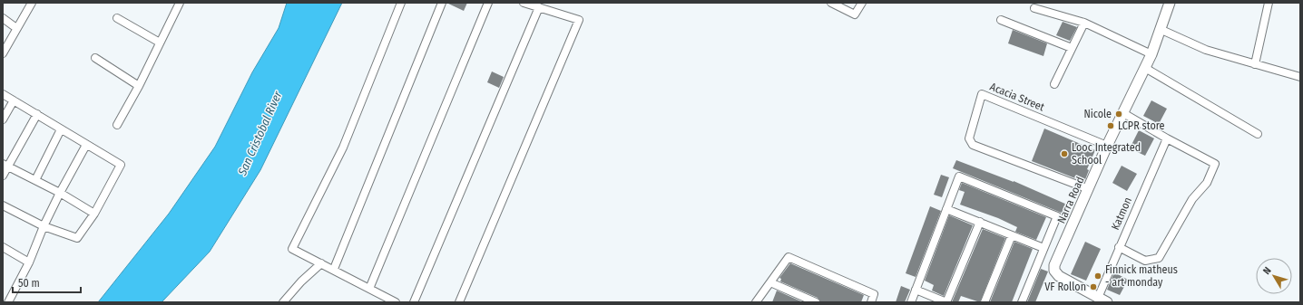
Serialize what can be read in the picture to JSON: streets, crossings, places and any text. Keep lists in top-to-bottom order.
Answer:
{
  "streets": {
    "main road": ["Narra Road"],
    "street": ["Acacia Street", "Katmon"]
  },
  "crossings": [
    ["Acacia Street", "Narra Road"],
    ["Narra Road", "Katmon"]
  ],
  "water": ["San Cristobal River"],
  "places": [
    "Nicole",
    "LCPR store",
    "Looc Integrated School",
    "Finnick matheus - art monday",
    "VF Rollon"
  ],
  "scale_bar": "50 m",
  "north": "top left"
}
